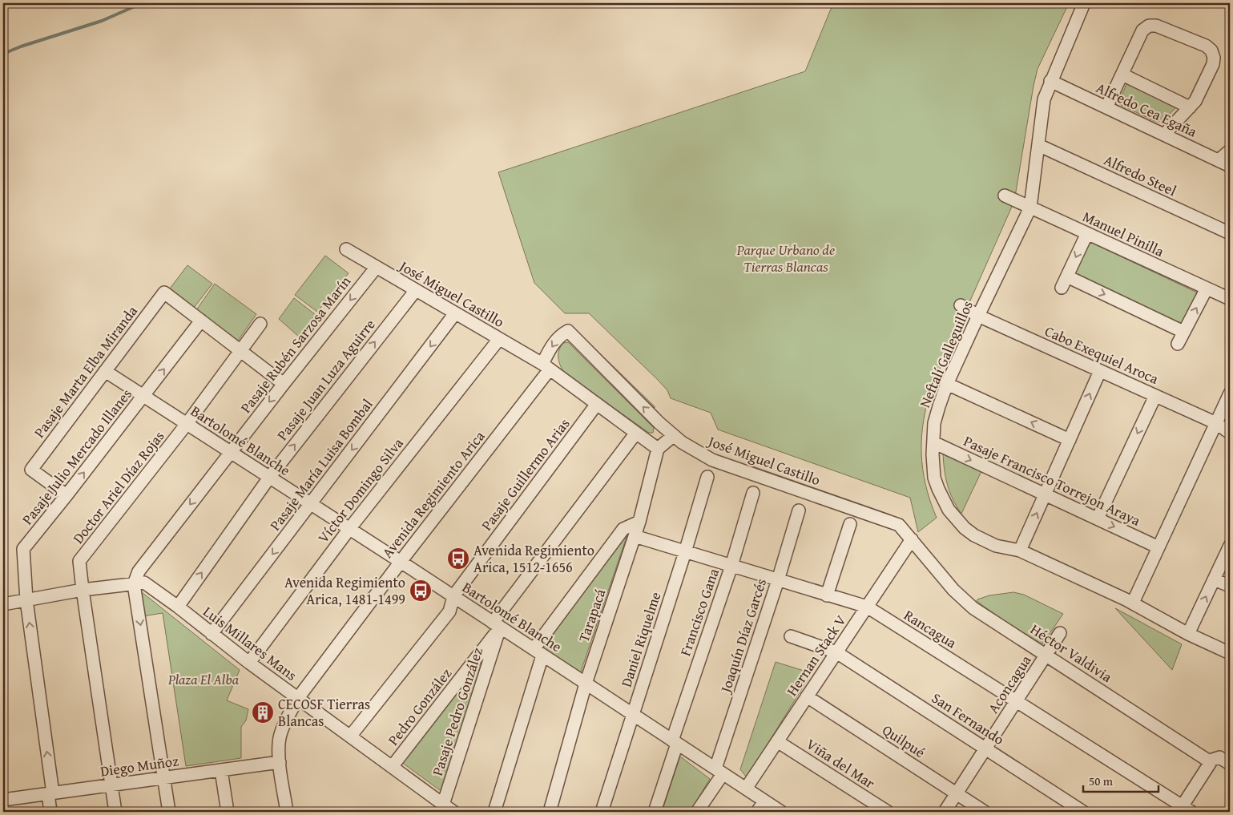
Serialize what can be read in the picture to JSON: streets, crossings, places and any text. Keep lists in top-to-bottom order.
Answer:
{
  "streets": {
    "street": [
      "Alfredo Cea Egaña",
      "Alfredo Steel",
      "Manuel Pinilla",
      "José Miguel Castillo",
      "Pasaje Rubén Sarzosa Marín",
      "Neftalí Galleguillos",
      "Cabo Exequiel Aroca",
      "Pasaje Marta Elba Miranda",
      "Pasaje Juan Luza Aguirre",
      "Bartolomé Blanche",
      "Pasaje Julio Mercado Illanes",
      "Pasaje María Luisa Bombal",
      "Pasaje Guillermo Arias",
      "Pasaje Francisco Torrejon Araya",
      "Doctor Ariel Díaz Rojas",
      "Víctor Domingo Silva",
      "Avenida Regimiento Arica",
      "Francisco Gana",
      "Tarapacá",
      "Rancagua",
      "Joaquín Díaz Garcés",
      "Daniel Riquelme",
      "Luis Millares Mans",
      "Héctor Valdivia",
      "Hernan Stack V",
      "Aconcagua",
      "Pedro González",
      "Pasaje Pedro González",
      "San Fernando",
      "Quilpué",
      "Viña del Mar",
      "Diego Muñoz"
    ]
  },
  "crossings": [
    ["Alfredo Cea Egaña", "Neftalí Galleguillos"],
    ["Alfredo Steel", "Neftalí Galleguillos"],
    ["Manuel Pinilla", "Neftalí Galleguillos"],
    ["José Miguel Castillo", "Pasaje Rubén Sarzosa Marín"],
    ["José Miguel Castillo", "Pasaje Juan Luza Aguirre"],
    ["José Miguel Castillo", "Pasaje María Luisa Bombal"],
    ["José Miguel Castillo", "Pasaje Guillermo Arias"],
    ["José Miguel Castillo", "Víctor Domingo Silva"],
    ["José Miguel Castillo", "Avenida Regimiento Arica"],
    ["José Miguel Castillo", "Tarapacá"],
    ["José Miguel Castillo", "Héctor Valdivia"],
    ["José Miguel Castillo", "Hernan Stack V"],
    ["José Miguel Castillo", "Pasaje Pedro González"],
    ["Pasaje Rubén Sarzosa Marín", "Bartolomé Blanche"],
    ["Pasaje Rubén Sarzosa Marín", "Luis Millares Mans"],
    ["Neftalí Galleguillos", "Cabo Exequiel Aroca"],
    ["Neftalí Galleguillos", "Pasaje Francisco Torrejon Araya"],
    ["Pasaje Marta Elba Miranda", "Bartolomé Blanche"],
    ["Pasaje Marta Elba Miranda", "Pasaje Julio Mercado Illanes"],
    ["Pasaje Juan Luza Aguirre", "Bartolomé Blanche"],
    ["Pasaje Juan Luza Aguirre", "Luis Millares Mans"],
    ["Bartolomé Blanche", "Pasaje Julio Mercado Illanes"],
    ["Bartolomé Blanche", "Pasaje María Luisa Bombal"],
    ["Bartolomé Blanche", "Pasaje Guillermo Arias"],
    ["Bartolomé Blanche", "Doctor Ariel Díaz Rojas"],
    ["Bartolomé Blanche", "Víctor Domingo Silva"],
    ["Bartolomé Blanche", "Avenida Regimiento Arica"],
    ["Bartolomé Blanche", "Francisco Gana"],
    ["Bartolomé Blanche", "Tarapacá"],
    ["Bartolomé Blanche", "Joaquín Díaz Garcés"],
    ["Bartolomé Blanche", "Daniel Riquelme"],
    ["Bartolomé Blanche", "Hernan Stack V"],
    ["Bartolomé Blanche", "Pedro González"],
    ["Bartolomé Blanche", "Pasaje Pedro González"],
    ["Pasaje Julio Mercado Illanes", "Luis Millares Mans"],
    ["Pasaje Julio Mercado Illanes", "Diego Muñoz"],
    ["Pasaje María Luisa Bombal", "Luis Millares Mans"],
    ["Pasaje Guillermo Arias", "Luis Millares Mans"],
    ["Doctor Ariel Díaz Rojas", "Luis Millares Mans"],
    ["Doctor Ariel Díaz Rojas", "Diego Muñoz"],
    ["Víctor Domingo Silva", "Luis Millares Mans"],
    ["Avenida Regimiento Arica", "Luis Millares Mans"],
    ["Avenida Regimiento Arica", "Diego Muñoz"],
    ["Francisco Gana", "Rancagua"],
    ["Tarapacá", "Rancagua"],
    ["Rancagua", "Joaquín Díaz Garcés"],
    ["Rancagua", "Daniel Riquelme"],
    ["Rancagua", "Hernan Stack V"],
    ["Rancagua", "Aconcagua"],
    ["Luis Millares Mans", "Pedro González"],
    ["Luis Millares Mans", "Pasaje Pedro González"],
    ["Héctor Valdivia", "Hernan Stack V"],
    ["Héctor Valdivia", "Aconcagua"],
    ["Hernan Stack V", "San Fernando"],
    ["Hernan Stack V", "Quilpué"],
    ["Hernan Stack V", "Viña del Mar"],
    ["Aconcagua", "San Fernando"],
    ["Aconcagua", "Quilpué"],
    ["Pedro González", "Pasaje Pedro González"]
  ],
  "one_way": [
    "Pasaje Rubén Sarzosa Marín",
    "Pasaje Juan Luza Aguirre",
    "Pasaje Julio Mercado Illanes",
    "Pasaje María Luisa Bombal"
  ],
  "parks": ["Parque Urbano de Tierras Blancas", "Plaza El Alba"],
  "places": {
    "bus stop": ["Avenida Regimiento Arica, 1512-1656", "Avenida Regimiento Arica, 1481-1499"],
    "building": ["CECOSF Tierras Blancas"]
  },
  "scale_bar": "50 m"
}
